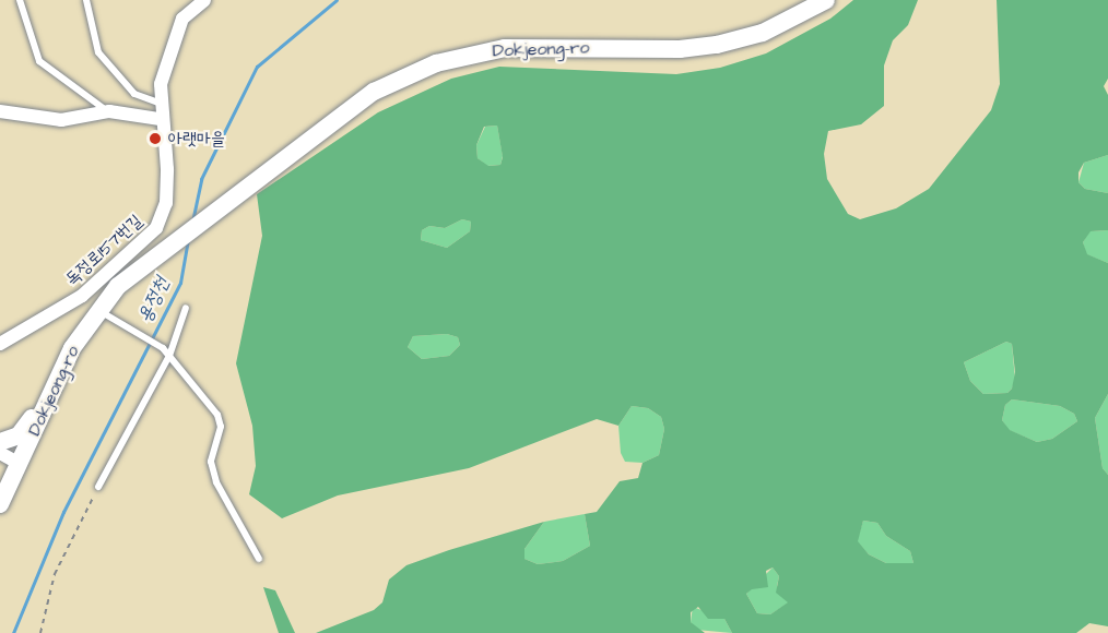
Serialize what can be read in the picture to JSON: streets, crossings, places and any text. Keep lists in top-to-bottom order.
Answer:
{
  "streets": {
    "street": ["Dokjeong-ro", "독정로157번길"]
  },
  "water": ["용정천"],
  "places": ["아랫마을"]
}
